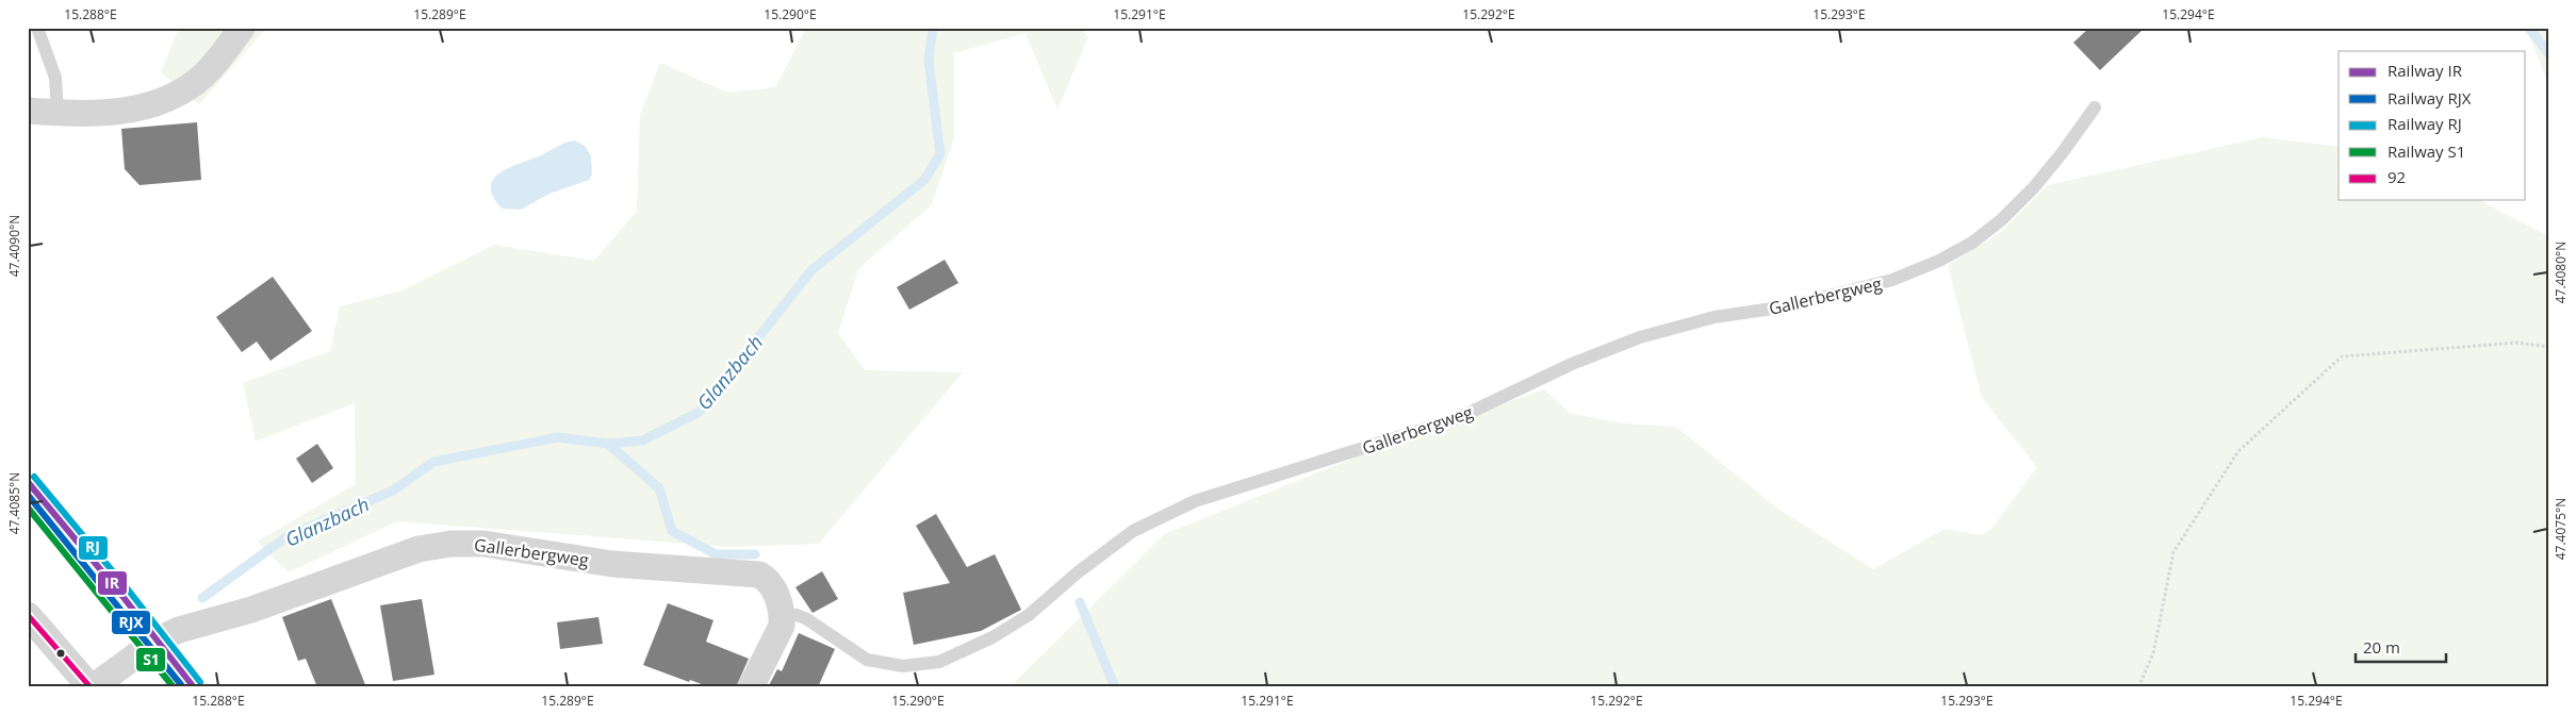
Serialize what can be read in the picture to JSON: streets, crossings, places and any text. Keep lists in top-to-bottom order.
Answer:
{
  "streets": {
    "street": ["Gallerbergweg"]
  },
  "water": ["Glanzbach"],
  "lines": [
    "rail line RJ",
    "rail line IR",
    "rail line RJX",
    "rail line S1",
    "transit line 92"
  ],
  "legend": [
    "Railway IR",
    "Railway RJX",
    "Railway RJ",
    "Railway S1",
    "92"
  ],
  "scale_bar": "20 m",
  "coordinates": [
    "15.288°E",
    "15.289°E",
    "15.290°E",
    "15.291°E",
    "15.292°E",
    "15.293°E",
    "15.294°E",
    "47.4090°N",
    "47.4080°N",
    "47.4085°N",
    "47.4075°N"
  ]
}
